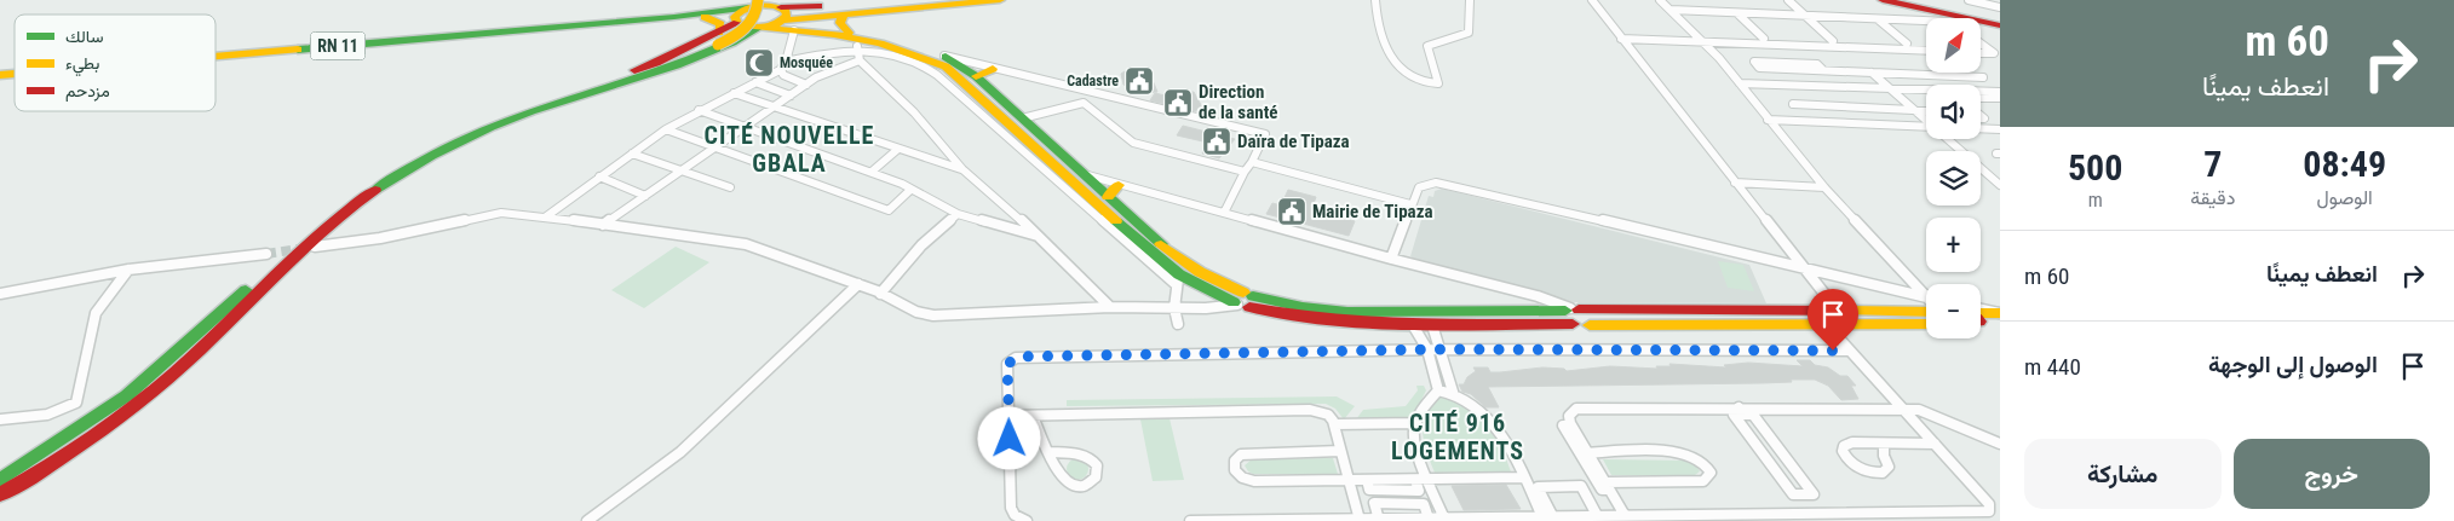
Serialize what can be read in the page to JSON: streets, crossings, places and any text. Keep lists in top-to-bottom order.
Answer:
{
  "streets": {
    "main road": ["RN 11"]
  },
  "districts": ["CITÉ NOUVELLE GBALA", "CITÉ 916 LOGEMENTS"],
  "places": {
    "mosque": ["Mosquée"],
    "public building": [
      "Cadastre",
      "Direction de la santé",
      "Daïra de Tipaza",
      "Mairie de Tipaza"
    ]
  },
  "legend": ["سالك", "بطيء", "مزدحم"],
  "north": "top right",
  "page": {
    "turn": ["60 m", "انعطف يمينًا"],
    "map_buttons": ["+", "−"],
    "eta": [
      "08:49",
      "الوصول",
      "7",
      "دقيقة",
      "500",
      "m"
    ],
    "list": [
      {
        "name": "انعطف يمينًا",
        "value": "60 m"
      },
      {
        "name": "الوصول إلى الوجهة",
        "value": "440 m"
      }
    ],
    "buttons": ["خروج", "مشاركة"]
  }
}
